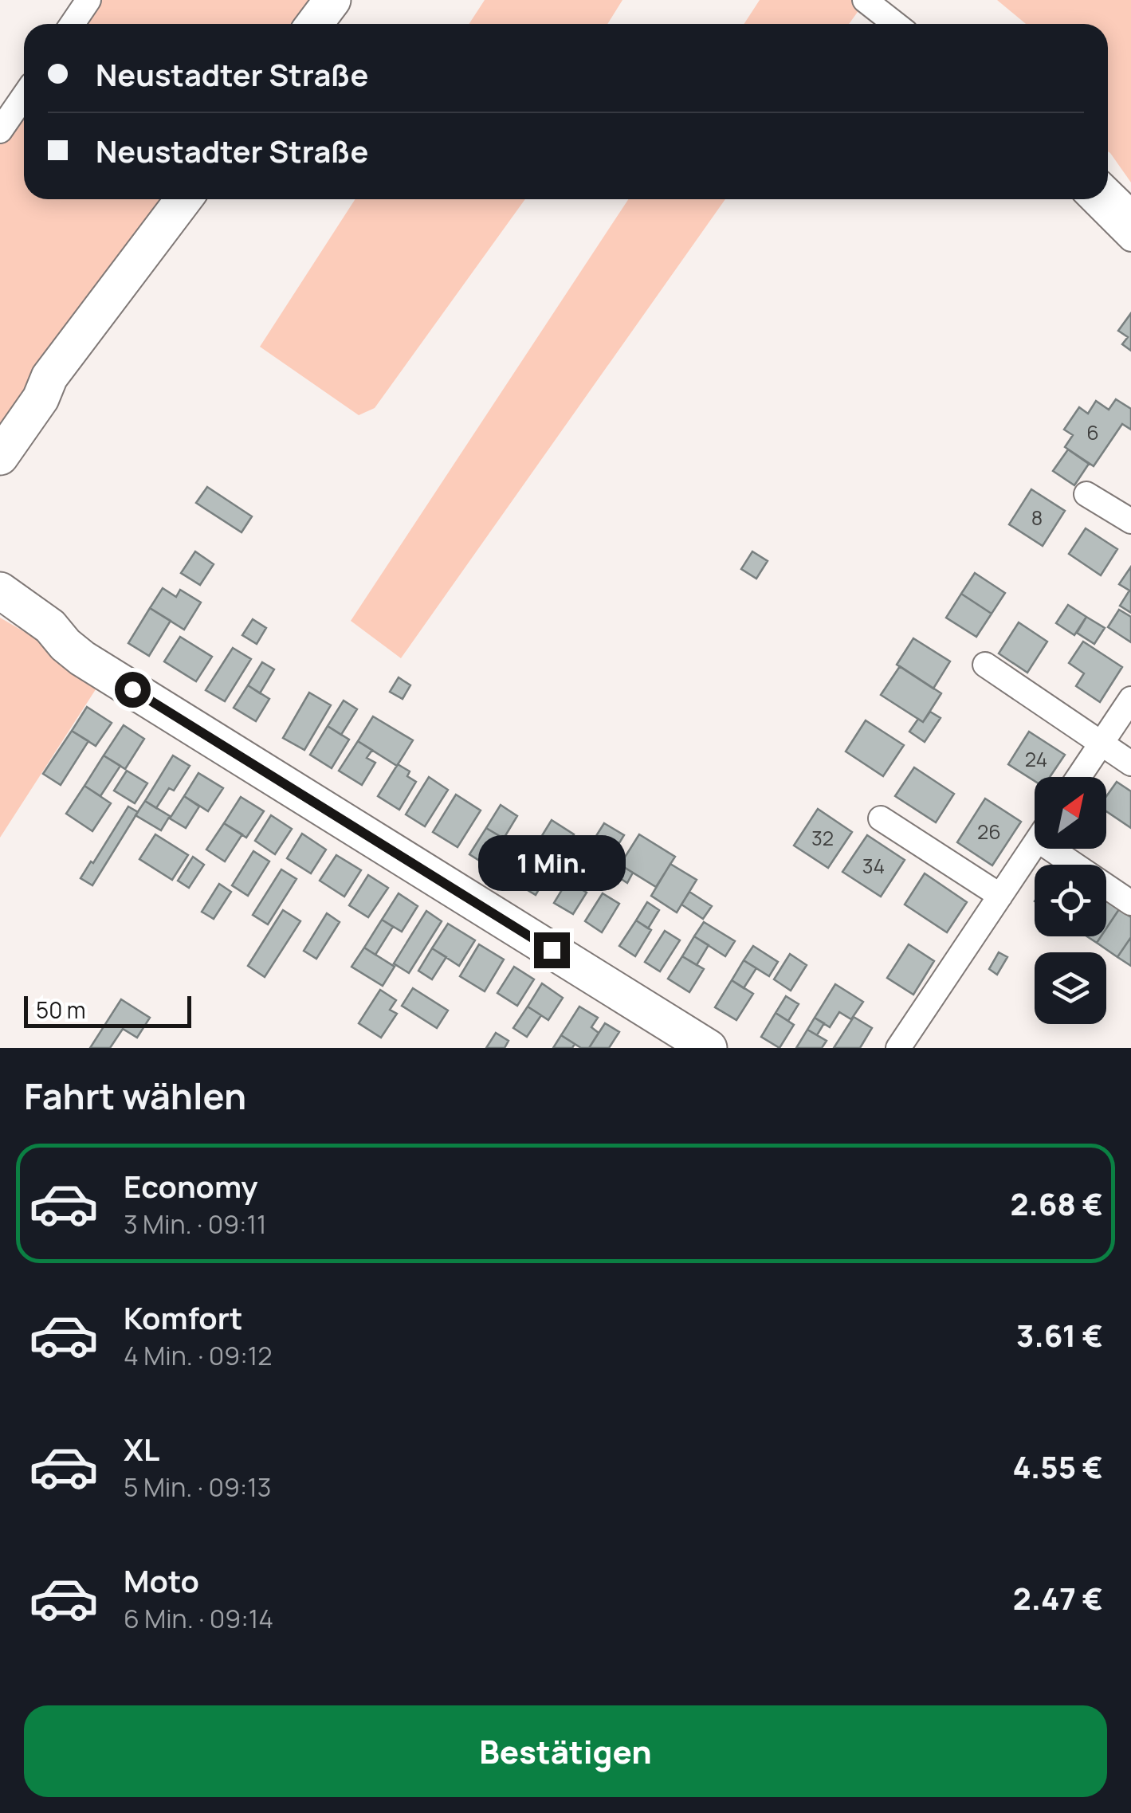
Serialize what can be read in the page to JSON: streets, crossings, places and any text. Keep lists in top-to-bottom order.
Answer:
{
  "house_numbers": [
    "6",
    "8",
    "24",
    "26",
    "32",
    "34"
  ],
  "scale_bar": "50 m",
  "north": "top right",
  "page": {
    "banner": ["Neustadter Straße", "Neustadter Straße"],
    "bubble": "1 Min.",
    "scale": "50 m",
    "heading": "Fahrt wählen",
    "list": [
      {
        "name": "Economy",
        "note": "3 Min. · 09:11",
        "value": "2.68 €"
      },
      {
        "name": "Komfort",
        "note": "4 Min. · 09:12",
        "value": "3.61 €"
      },
      {
        "name": "XL",
        "note": "5 Min. · 09:13",
        "value": "4.55 €"
      },
      {
        "name": "Moto",
        "note": "6 Min. · 09:14",
        "value": "2.47 €"
      }
    ],
    "buttons": "Bestätigen"
  }
}
